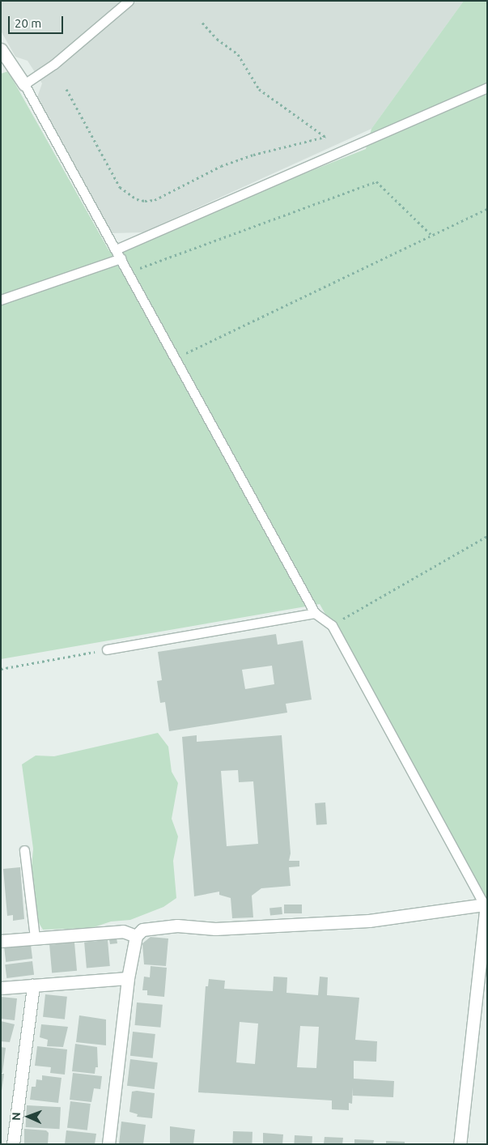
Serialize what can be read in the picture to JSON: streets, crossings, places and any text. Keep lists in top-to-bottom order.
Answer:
{
  "scale_bar": "20 m",
  "north": "left"
}
